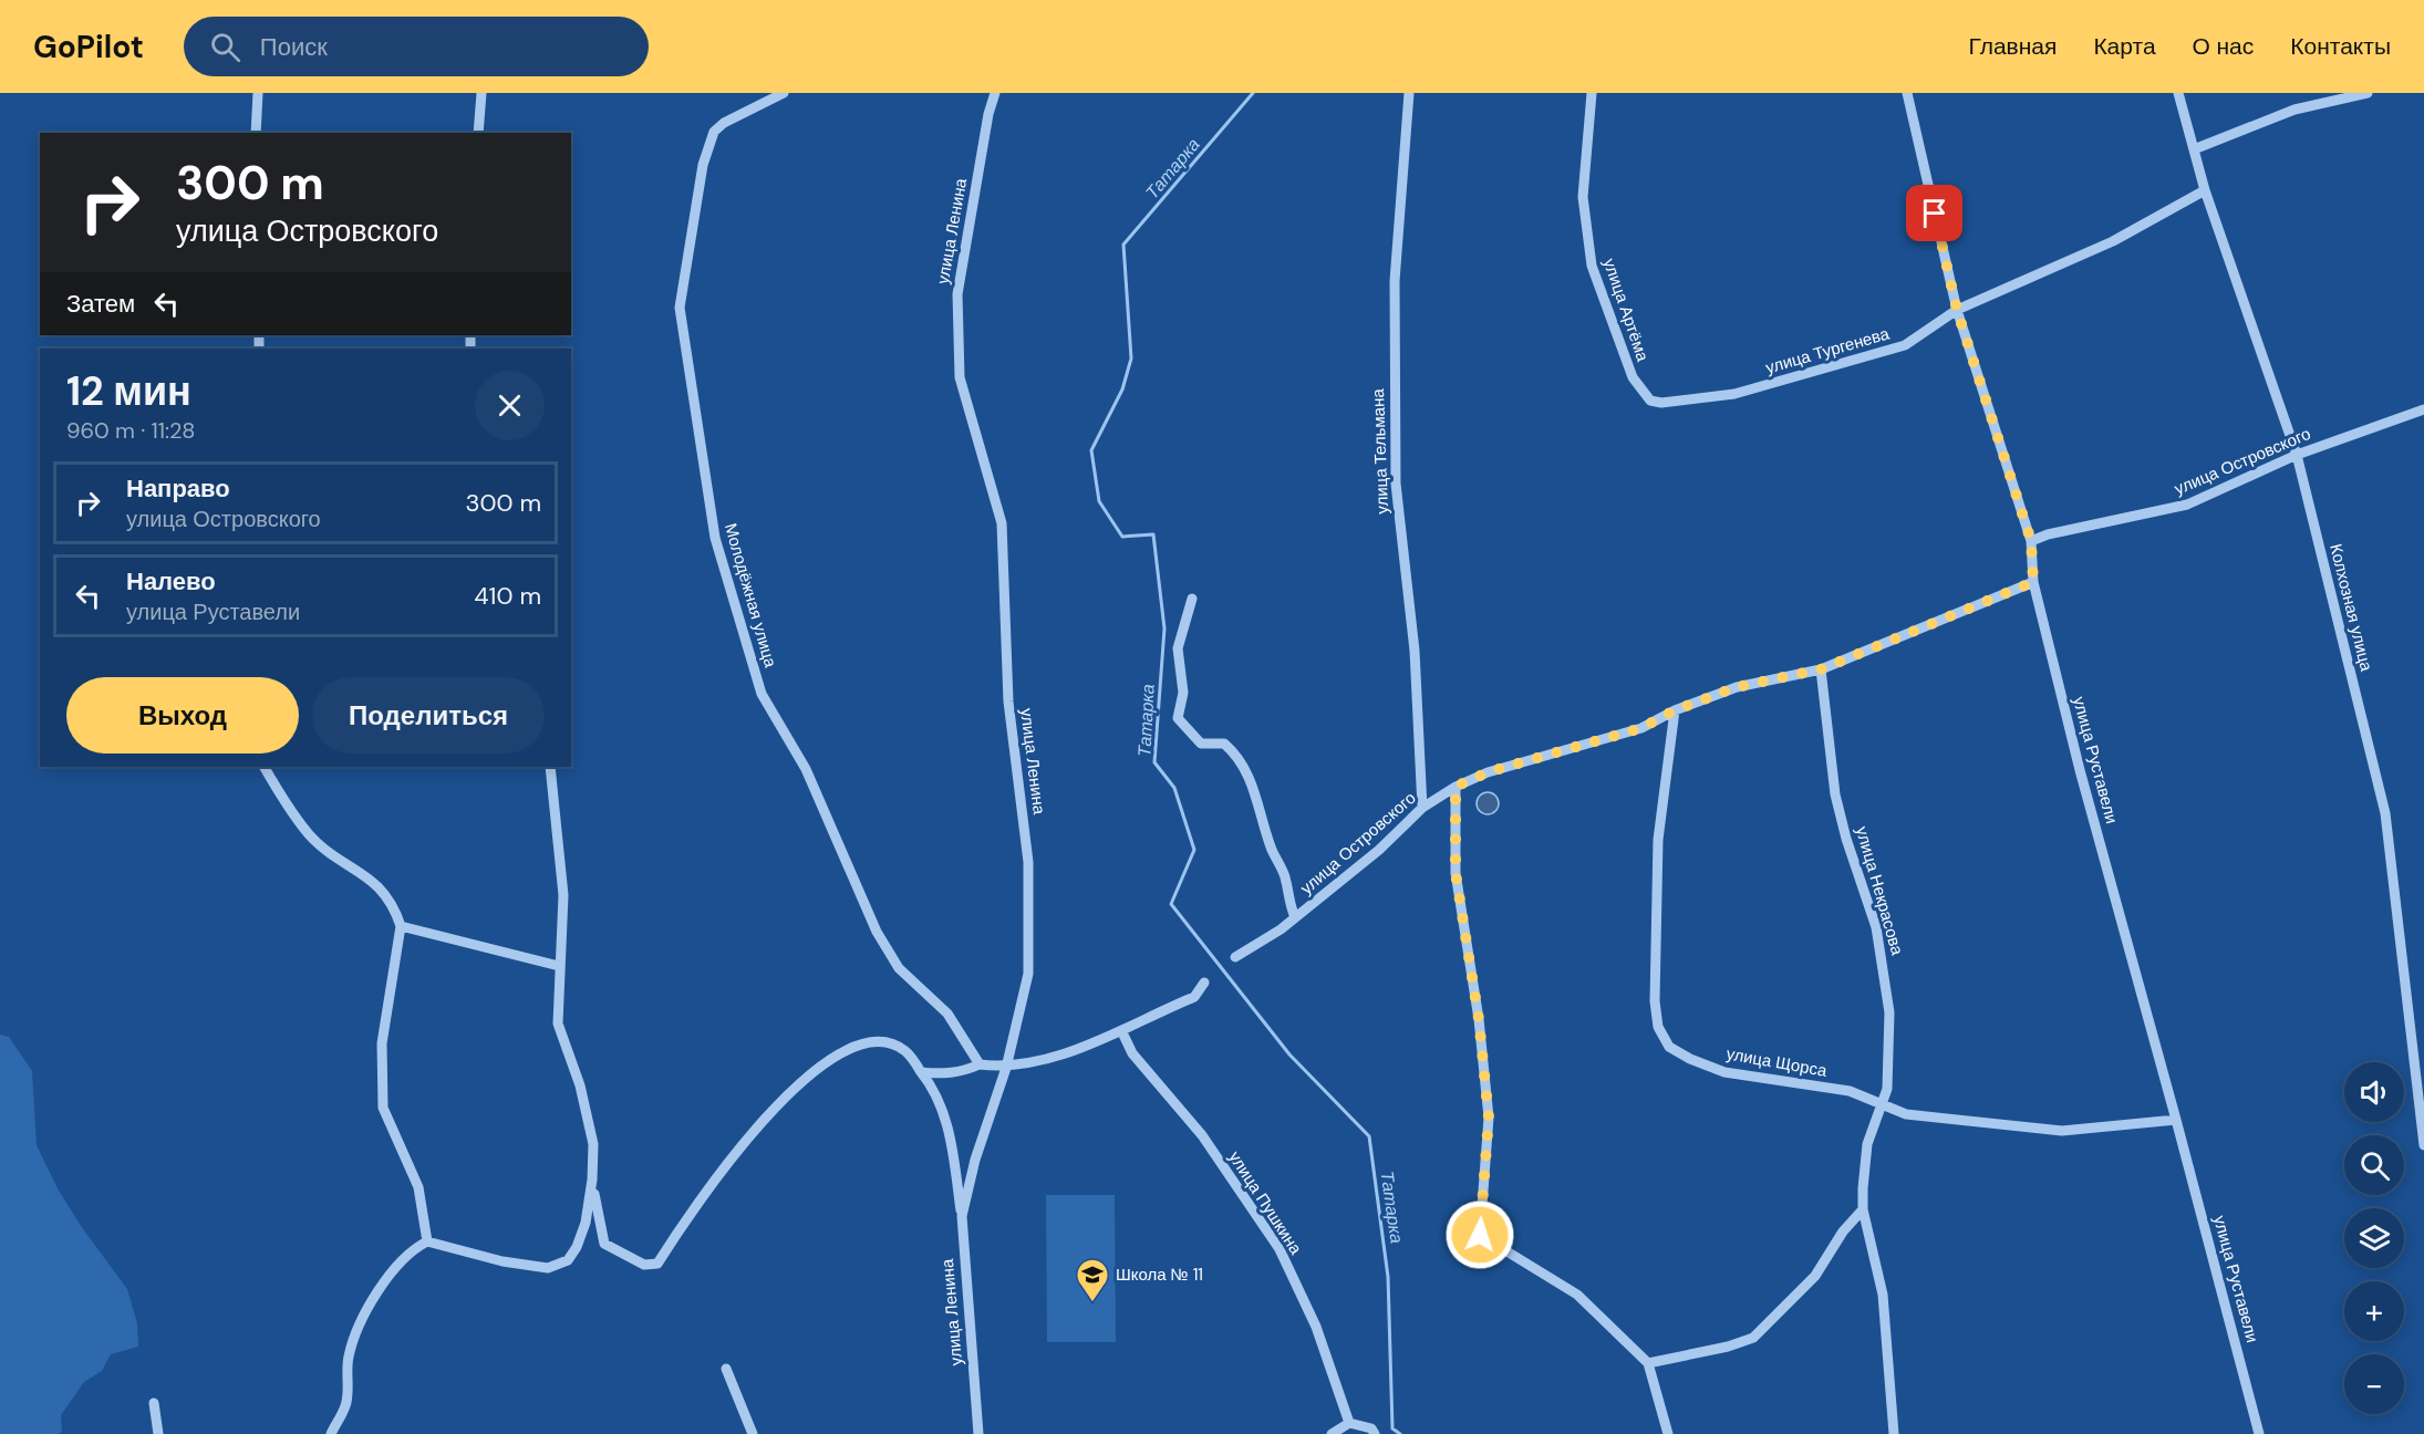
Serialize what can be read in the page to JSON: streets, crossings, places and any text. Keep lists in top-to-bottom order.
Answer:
{
  "streets": {
    "street": [
      "улица Ленина",
      "улица Артёма",
      "улица Тургенева",
      "улица Тельмана",
      "улица Островского",
      "Молодёжная улица",
      "Колхозная улица",
      "улица Руставели",
      "улица Некрасова",
      "улица Щорса",
      "улица Пушкина"
    ]
  },
  "crossings": [
    ["улица Артёма", "улица Тургенева"],
    ["улица Тургенева", "Колхозная улица"],
    ["улица Тургенева", "улица Руставели"],
    ["улица Тельмана", "улица Островского"],
    ["улица Островского", "Колхозная улица"],
    ["улица Островского", "улица Руставели"],
    ["улица Островского", "улица Некрасова"],
    ["улица Островского", "улица Щорса"],
    ["улица Руставели", "улица Щорса"],
    ["улица Некрасова", "улица Щорса"]
  ],
  "water": ["Татарка"],
  "places": {
    "school or university": ["Школа № 11"]
  },
  "page": {
    "header": "GoPilot",
    "search": "Поиск",
    "nav": [
      "Главная",
      "Карта",
      "О нас",
      "Контакты"
    ],
    "turn": ["300 m", "улица Островского"],
    "then": "Затем",
    "heading": ["12 мин", "960 m · 11:28"],
    "list": [
      {
        "name": "Направо",
        "note": "улица Островского",
        "value": "300 m"
      },
      {
        "name": "Налево",
        "note": "улица Руставели",
        "value": "410 m"
      }
    ],
    "buttons": ["Выход", "Поделиться"],
    "map_buttons": ["+", "−"]
  }
}
